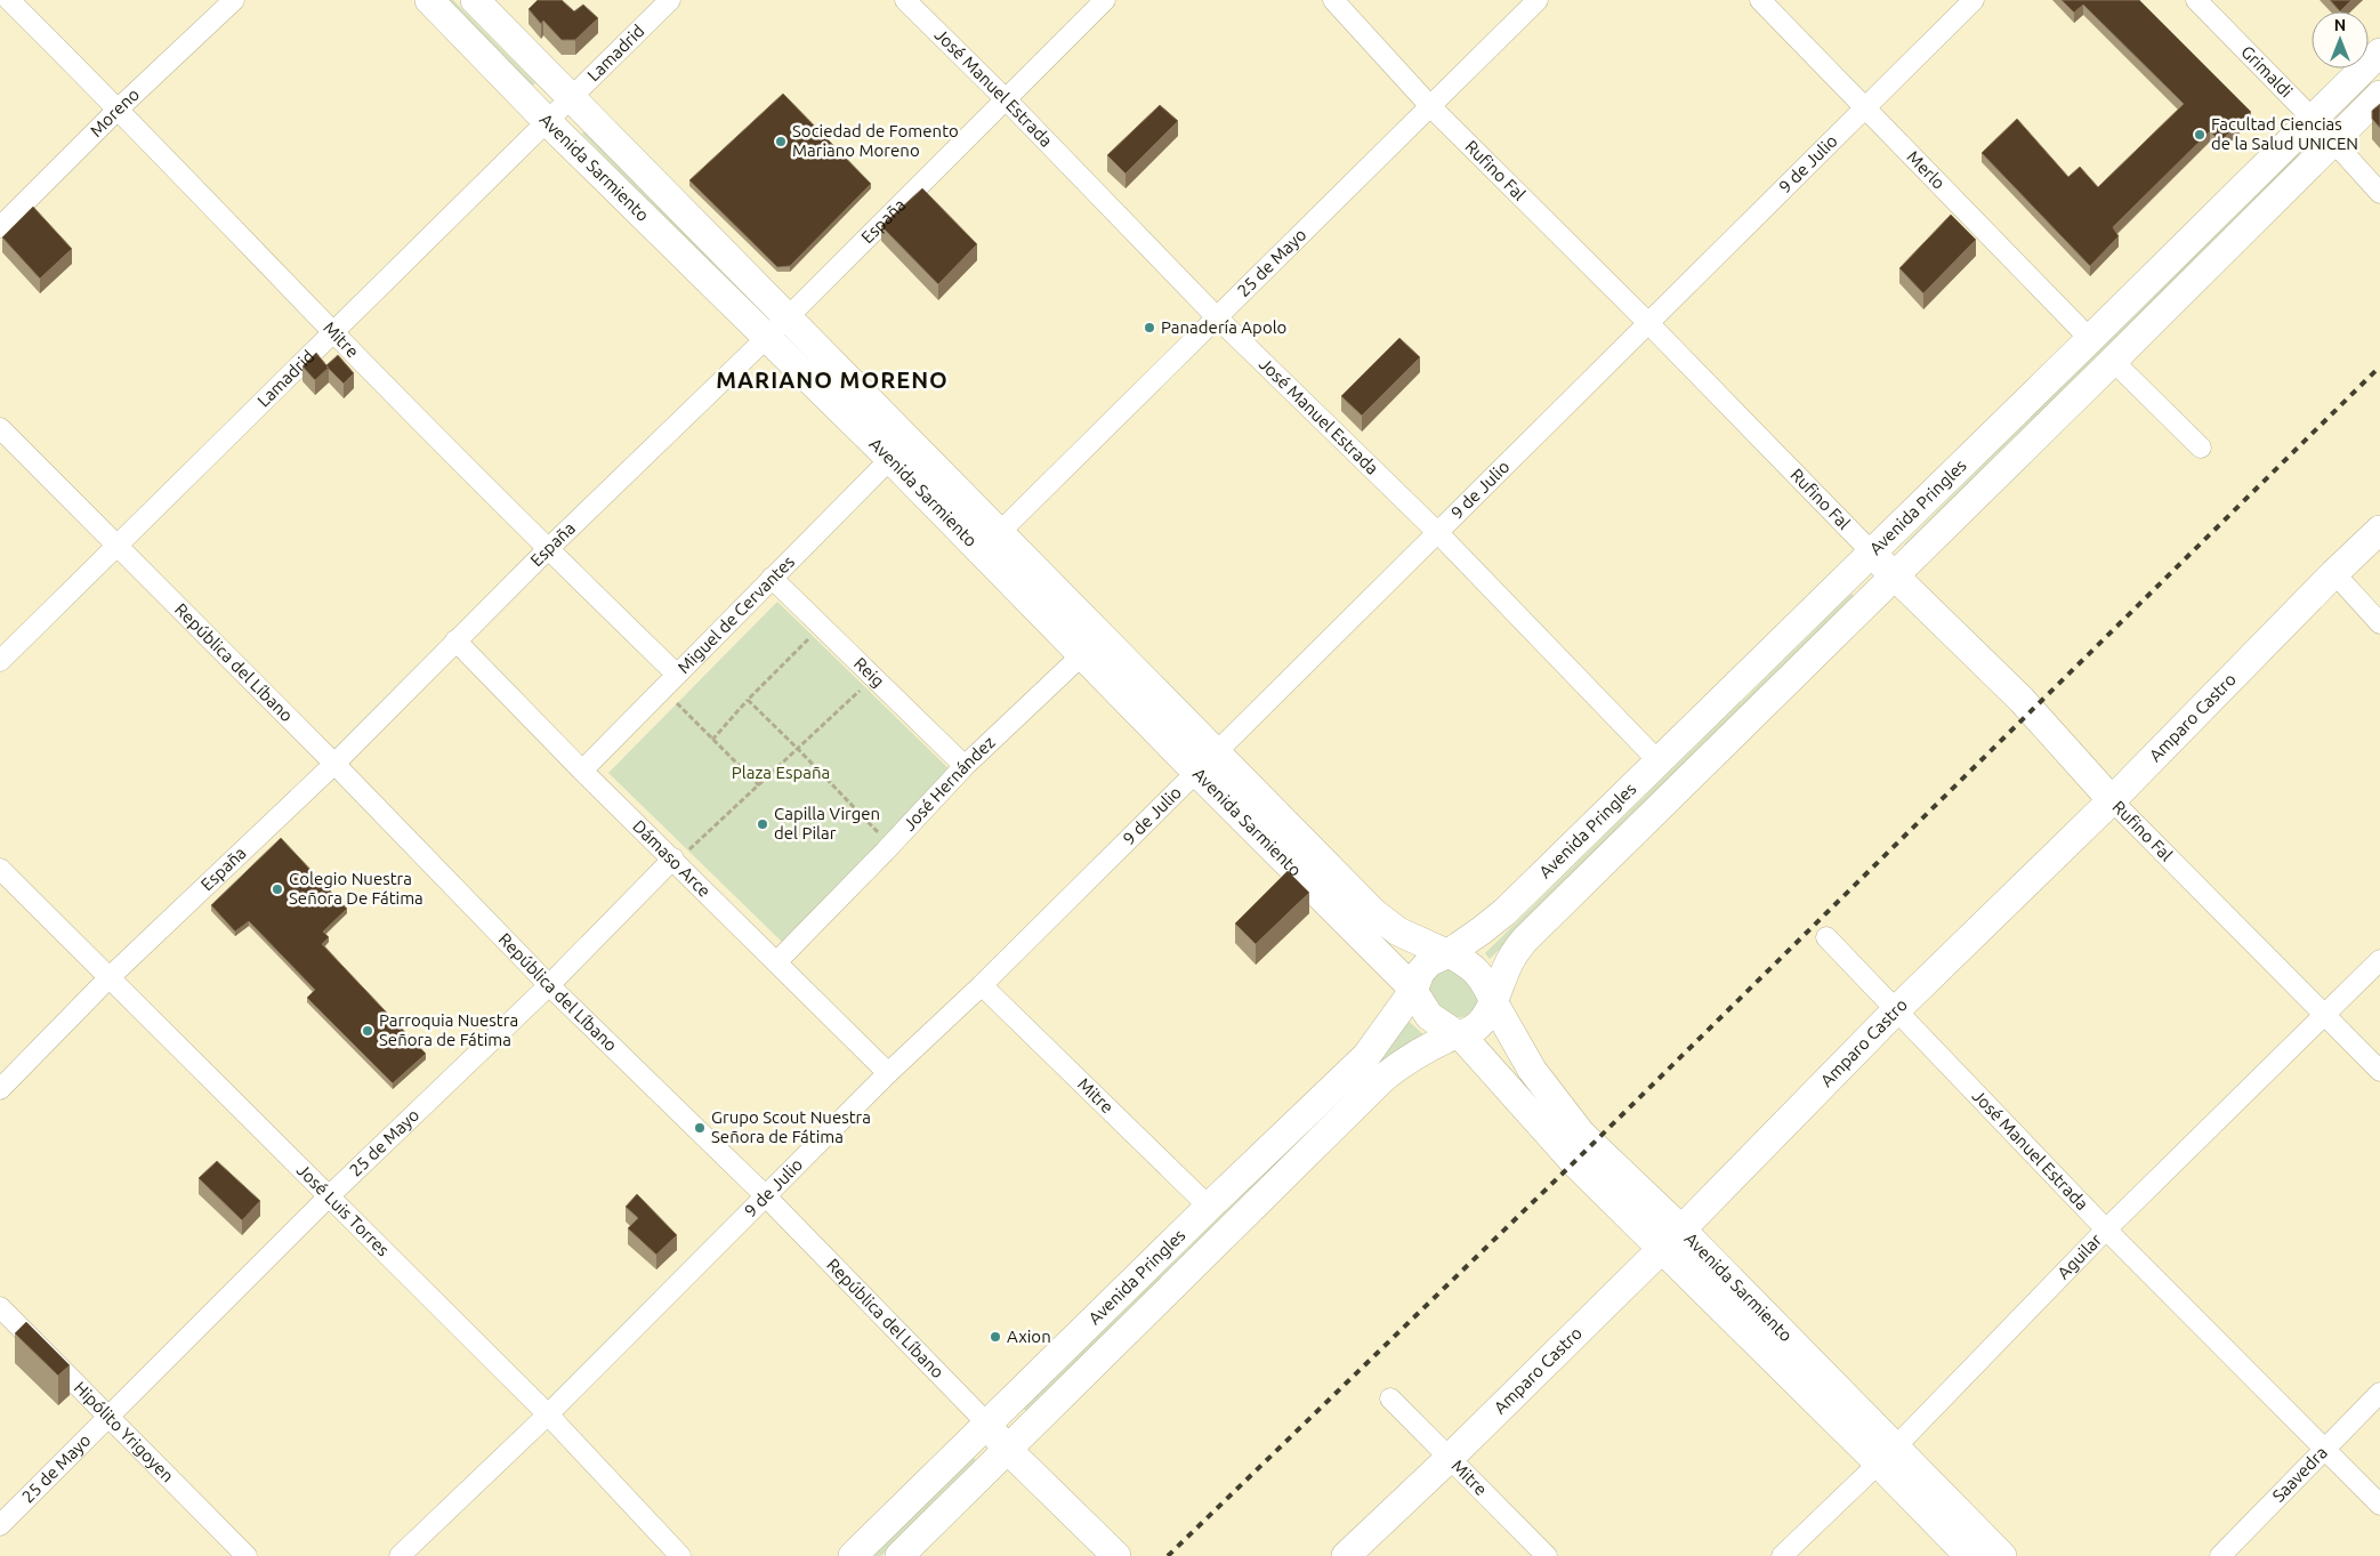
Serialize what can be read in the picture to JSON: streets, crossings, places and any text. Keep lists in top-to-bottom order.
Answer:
{
  "streets": {
    "main road": [
      "Avenida Sarmiento",
      "Rufino Fal",
      "Avenida Pringles",
      "República del Líbano",
      "Amparo Castro"
    ],
    "street": [
      "Lamadrid",
      "Grimaldi",
      "José Manuel Estrada",
      "Moreno",
      "9 de Julio",
      "Merlo",
      "España",
      "25 de Mayo",
      "Mitre",
      "Miguel de Cervantes",
      "Reig",
      "José Hernández",
      "Dámaso Arce",
      "José Luis Torres",
      "Aguilar",
      "Hipólito Yrigoyen",
      "Saavedra"
    ]
  },
  "crossings": [
    ["Lamadrid", "Avenida Sarmiento"],
    ["Lamadrid", "Mitre"],
    ["Lamadrid", "República del Líbano"],
    ["Grimaldi", "Avenida Pringles"],
    ["José Manuel Estrada", "9 de Julio"],
    ["José Manuel Estrada", "España"],
    ["José Manuel Estrada", "25 de Mayo"],
    ["José Manuel Estrada", "Avenida Pringles"],
    ["José Manuel Estrada", "Amparo Castro"],
    ["José Manuel Estrada", "Aguilar"],
    ["José Manuel Estrada", "Saavedra"],
    ["Moreno", "Mitre"],
    ["9 de Julio", "Avenida Sarmiento"],
    ["9 de Julio", "Merlo"],
    ["9 de Julio", "Rufino Fal"],
    ["9 de Julio", "Mitre"],
    ["9 de Julio", "República del Líbano"],
    ["9 de Julio", "Dámaso Arce"],
    ["9 de Julio", "José Luis Torres"],
    ["Avenida Sarmiento", "España"],
    ["Avenida Sarmiento", "25 de Mayo"],
    ["Avenida Sarmiento", "Avenida Pringles"],
    ["Avenida Sarmiento", "Miguel de Cervantes"],
    ["Avenida Sarmiento", "Amparo Castro"],
    ["Avenida Sarmiento", "José Hernández"],
    ["Avenida Sarmiento", "Aguilar"],
    ["Merlo", "Avenida Pringles"],
    ["Rufino Fal", "25 de Mayo"],
    ["Rufino Fal", "Avenida Pringles"],
    ["Rufino Fal", "Amparo Castro"],
    ["Rufino Fal", "Aguilar"],
    ["España", "Mitre"],
    ["España", "República del Líbano"],
    ["España", "Dámaso Arce"],
    ["España", "José Luis Torres"],
    ["25 de Mayo", "República del Líbano"],
    ["25 de Mayo", "Dámaso Arce"],
    ["25 de Mayo", "José Luis Torres"],
    ["25 de Mayo", "Hipólito Yrigoyen"],
    ["Mitre", "Avenida Pringles"],
    ["Mitre", "Miguel de Cervantes"],
    ["Mitre", "Amparo Castro"],
    ["Avenida Pringles", "República del Líbano"],
    ["Miguel de Cervantes", "Reig"],
    ["Miguel de Cervantes", "Dámaso Arce"],
    ["Reig", "José Hernández"],
    ["José Hernández", "Dámaso Arce"]
  ],
  "districts": ["MARIANO MORENO"],
  "parks": ["Plaza España"],
  "places": [
    "Facultad Ciencias de la Salud UNICEN",
    "Sociedad de Fomento Mariano Moreno",
    "Panadería Apolo",
    "Capilla Virgen del Pilar",
    "Colegio Nuestra Señora De Fátima",
    "Parroquia Nuestra Señora de Fátima",
    "Grupo Scout Nuestra Señora de Fátima",
    "Axion"
  ],
  "north": "top"
}
